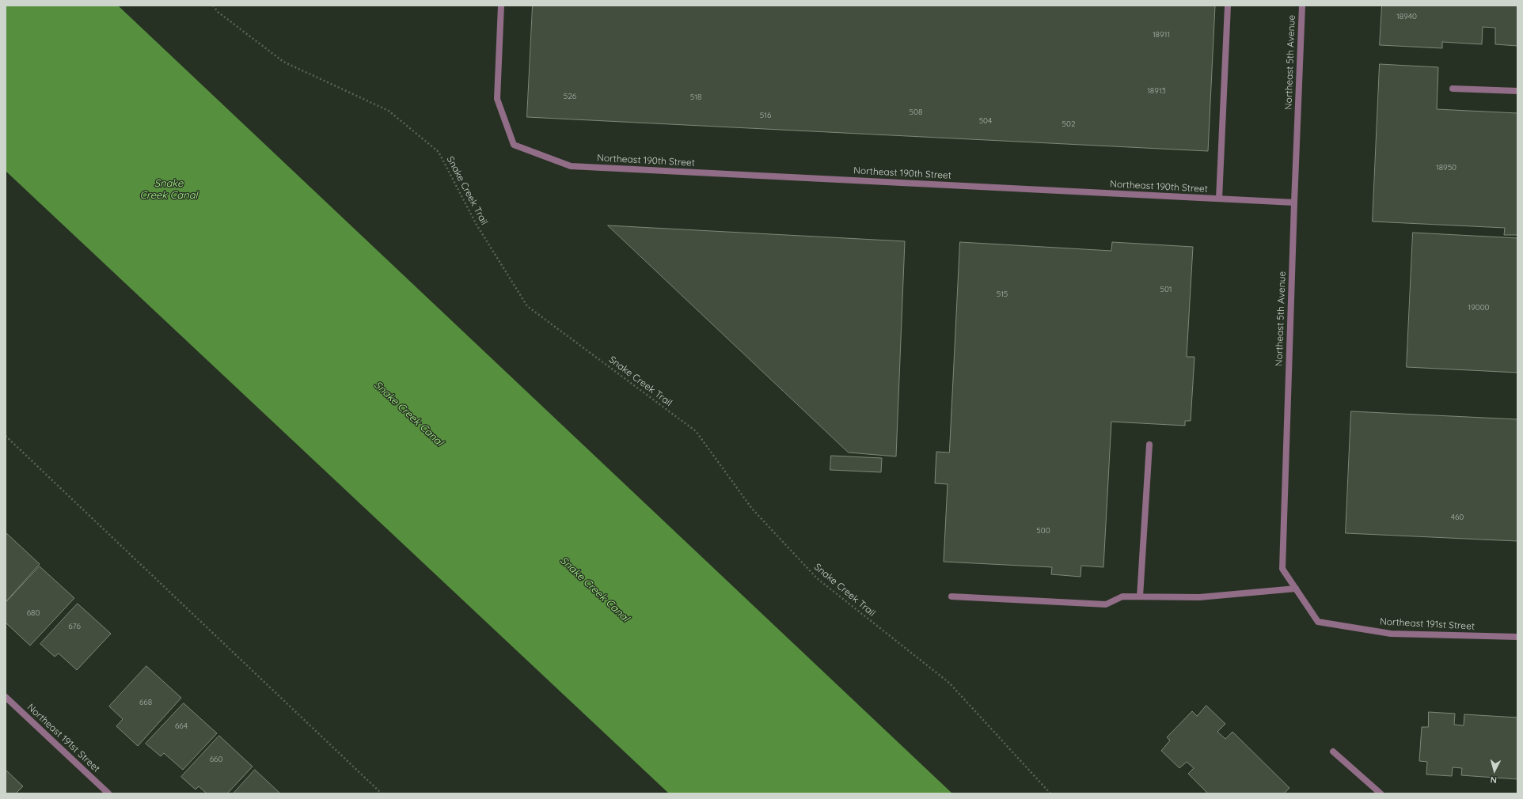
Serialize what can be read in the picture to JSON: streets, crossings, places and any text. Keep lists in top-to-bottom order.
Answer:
{
  "streets": {
    "street": ["Northeast 5th Avenue", "Northeast 190th Street", "Northeast 191st Street"],
    "path": ["Snake Creek Trail"]
  },
  "crossings": [
    ["Northeast 5th Avenue", "Northeast 190th Street"],
    ["Northeast 5th Avenue", "Northeast 191st Street"]
  ],
  "water": ["Snake Creek Canal"],
  "house_numbers": [
    "18940",
    "18911",
    "18913",
    "526",
    "518",
    "508",
    "516",
    "504",
    "502",
    "18950",
    "501",
    "515",
    "19000",
    "460",
    "500",
    "680",
    "676",
    "668",
    "664",
    "660"
  ],
  "north": "bottom"
}
